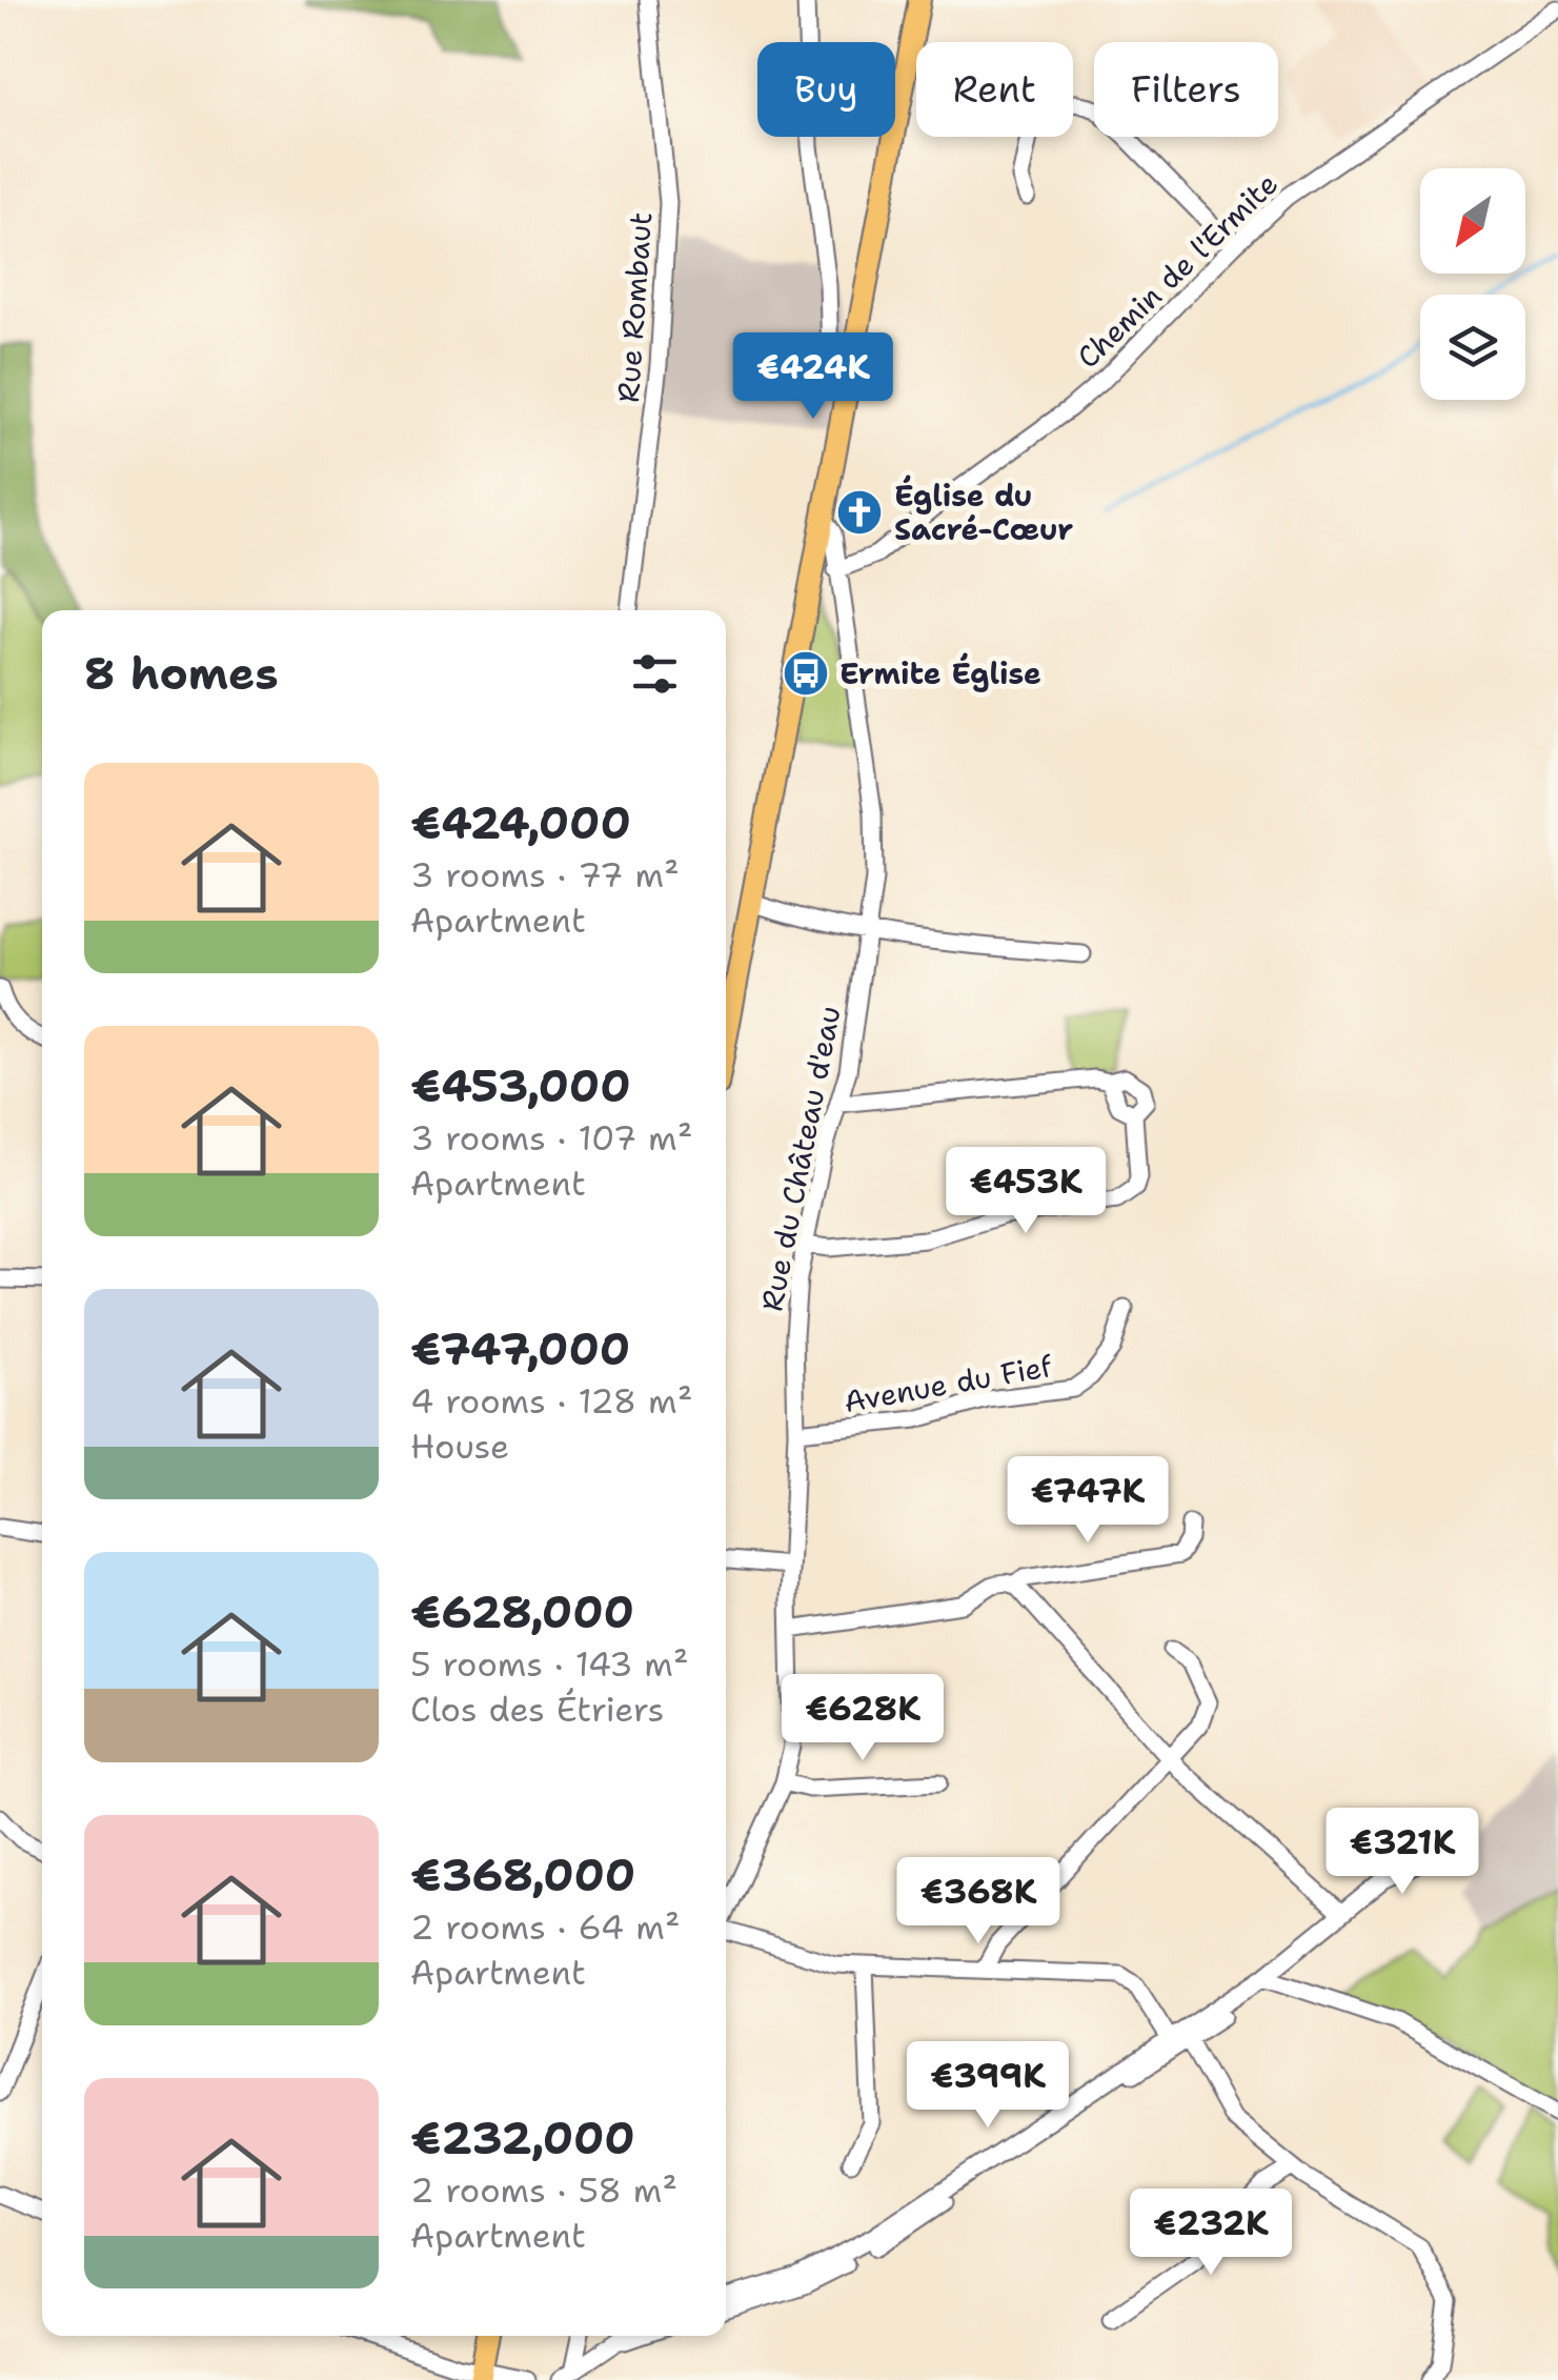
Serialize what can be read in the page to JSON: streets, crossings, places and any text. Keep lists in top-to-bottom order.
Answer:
{
  "streets": {
    "street": [
      "Chemin de l'Ermite",
      "Rue Rombaut",
      "Rue du Château d'eau",
      "Avenue du Fief"
    ]
  },
  "crossings": [
    ["Chemin de l'Ermite", "Rue du Château d'eau"],
    ["Rue du Château d'eau", "Avenue du Fief"]
  ],
  "places": {
    "church": ["Église du Sacré-Cœur"],
    "bus stop": ["Ermite Église"]
  },
  "north": "bottom left",
  "page": {
    "chip": ["Buy", "Rent", "Filters"],
    "price": [
      "€424K",
      "€453K",
      "€747K",
      "€628K",
      "€321K",
      "€368K",
      "€399K",
      "€232K"
    ],
    "heading": "8 homes",
    "list": [
      {
        "name": "€424,000",
        "note": "3 rooms · 77 m² · Apartment"
      },
      {
        "name": "€453,000",
        "note": "3 rooms · 107 m² · Apartment"
      },
      {
        "name": "€747,000",
        "note": "4 rooms · 128 m² · House"
      },
      {
        "name": "€628,000",
        "note": "5 rooms · 143 m² · Clos des Étriers"
      },
      {
        "name": "€368,000",
        "note": "2 rooms · 64 m² · Apartment"
      },
      {
        "name": "€232,000",
        "note": "2 rooms · 58 m² · Apartment"
      }
    ]
  }
}
